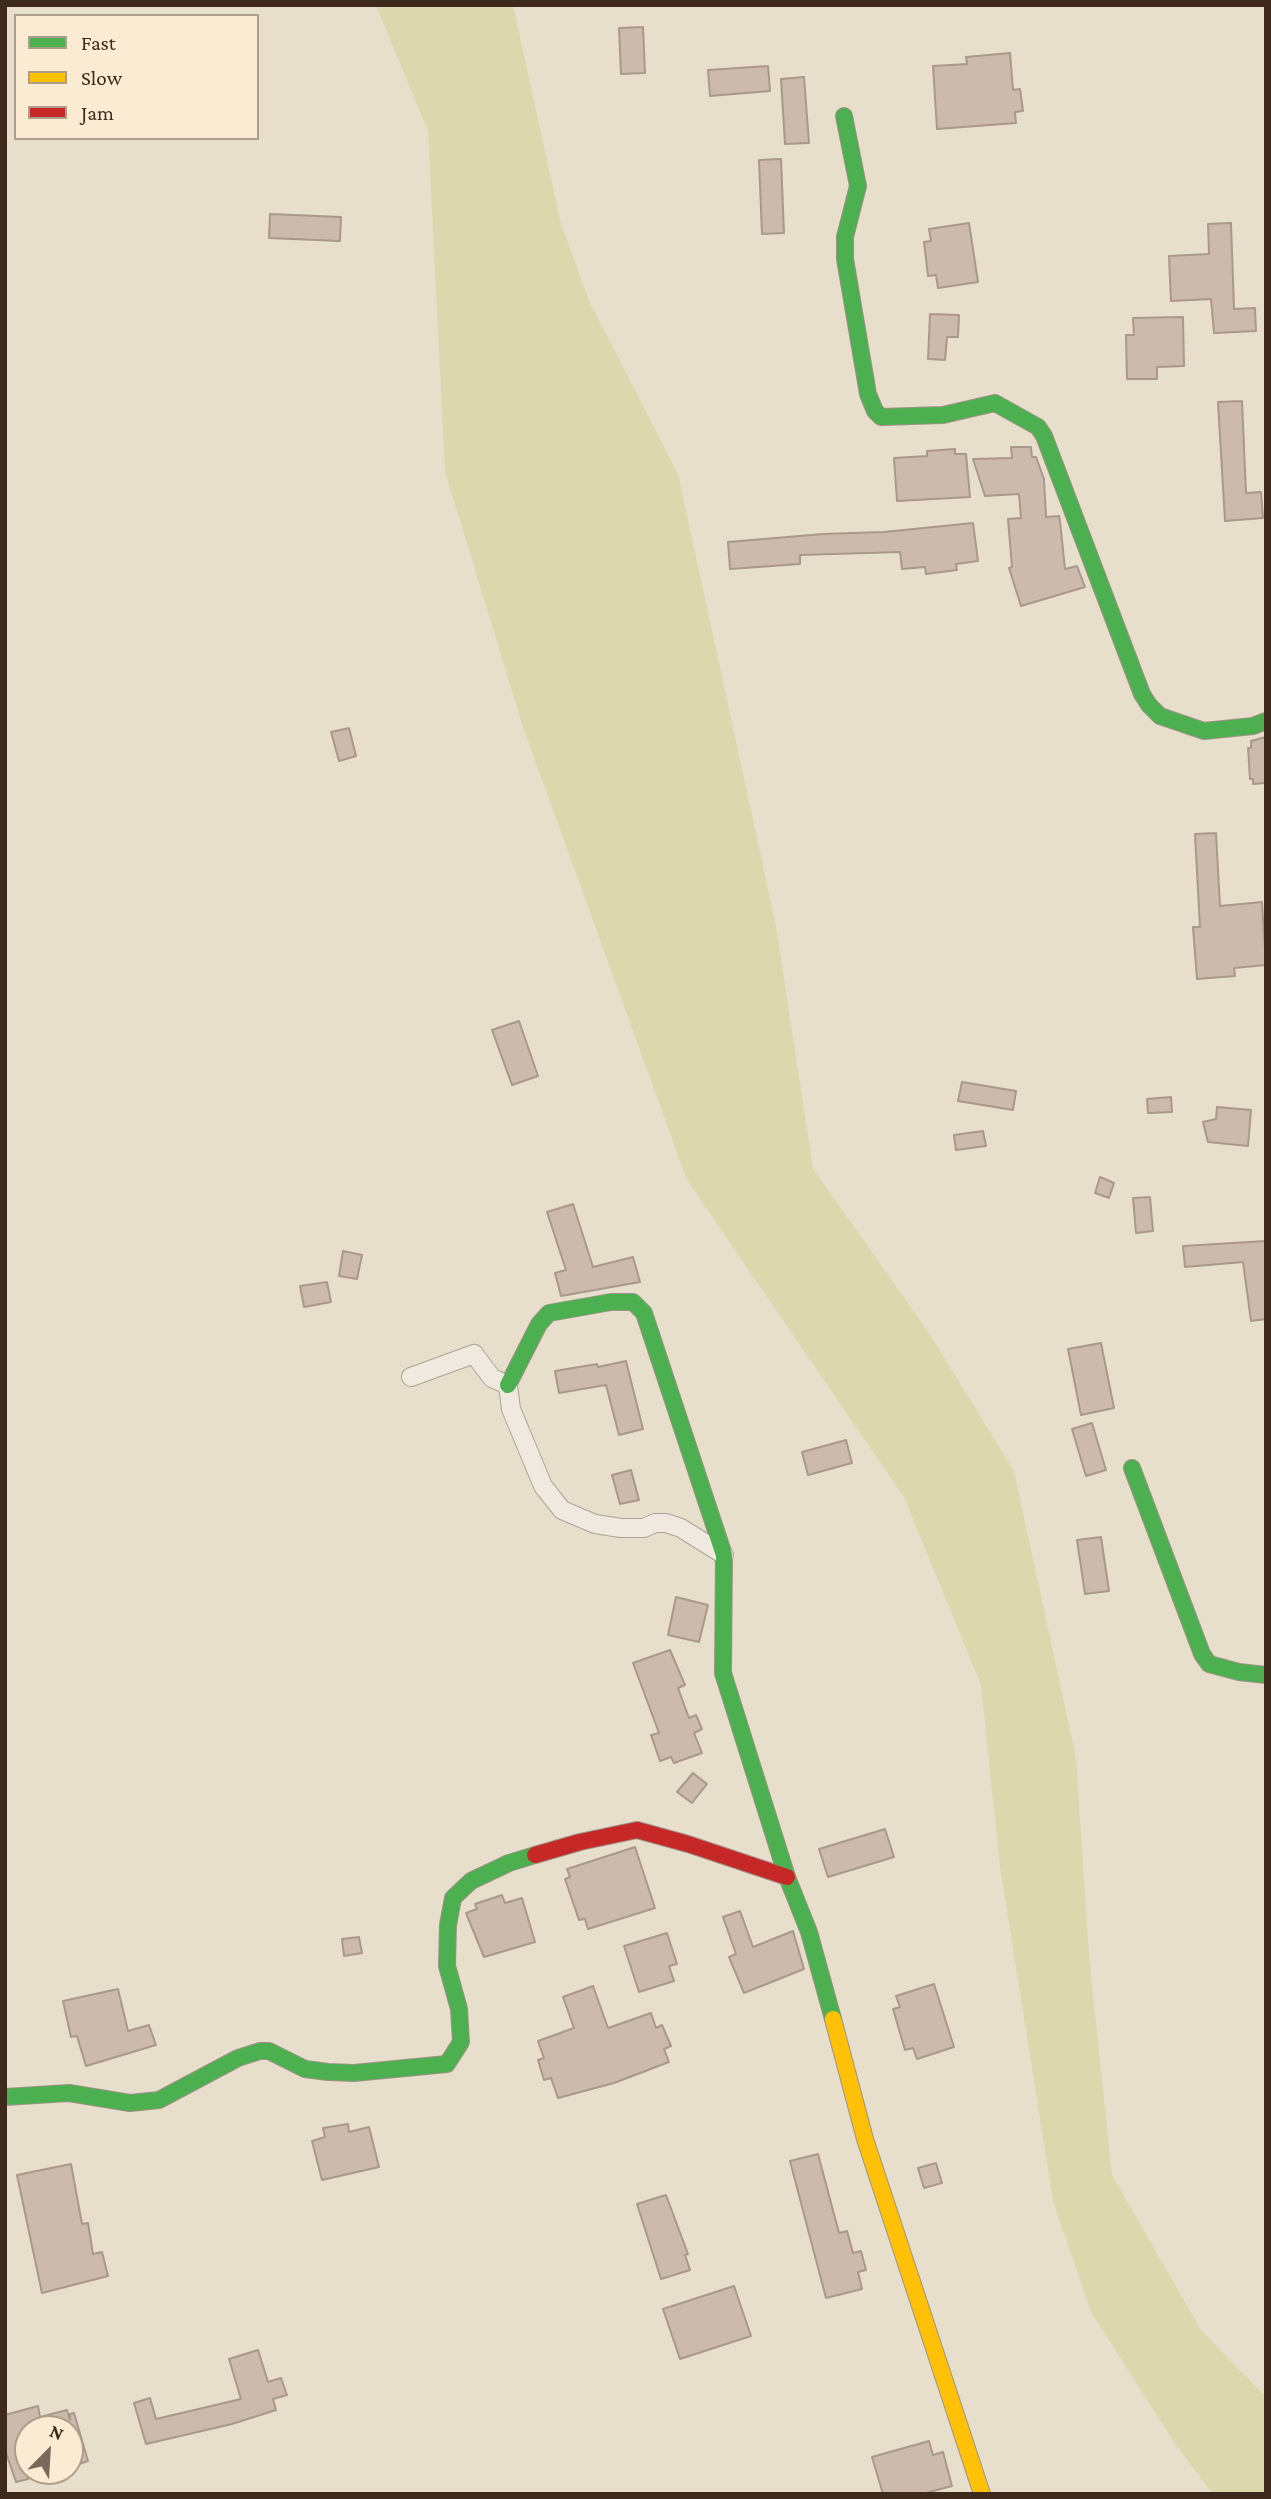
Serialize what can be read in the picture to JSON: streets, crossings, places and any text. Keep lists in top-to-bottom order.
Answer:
{
  "legend": ["Fast", "Slow", "Jam"],
  "north": "top right"
}
